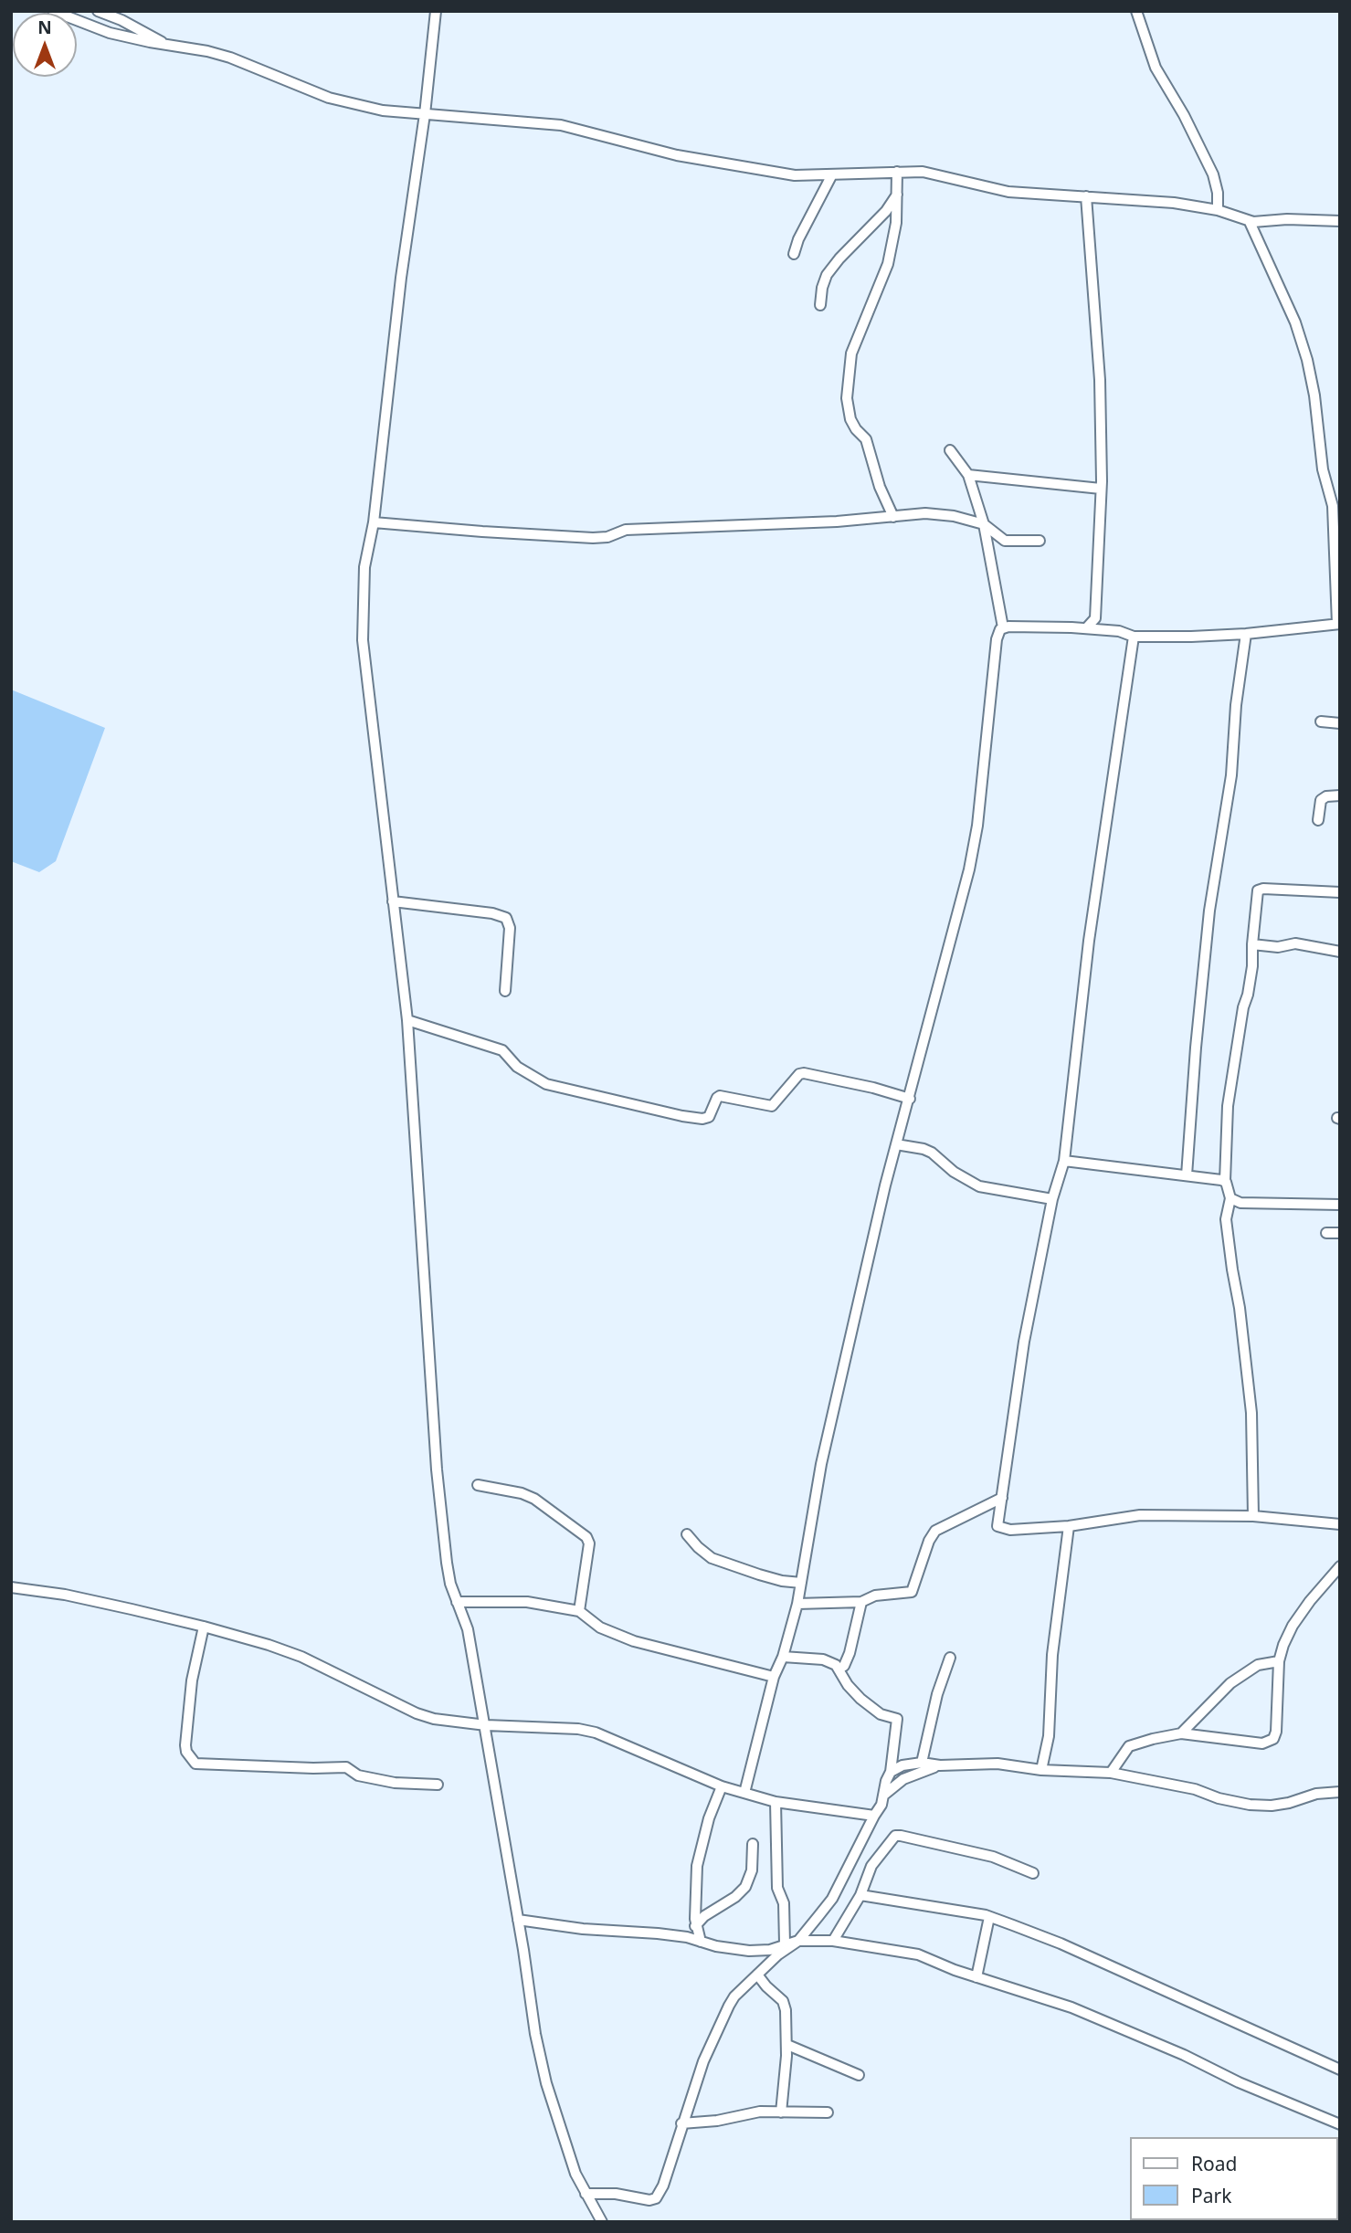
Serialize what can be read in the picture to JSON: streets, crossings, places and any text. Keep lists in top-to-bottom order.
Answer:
{
  "legend": ["Road", "Park"],
  "north": "top"
}
